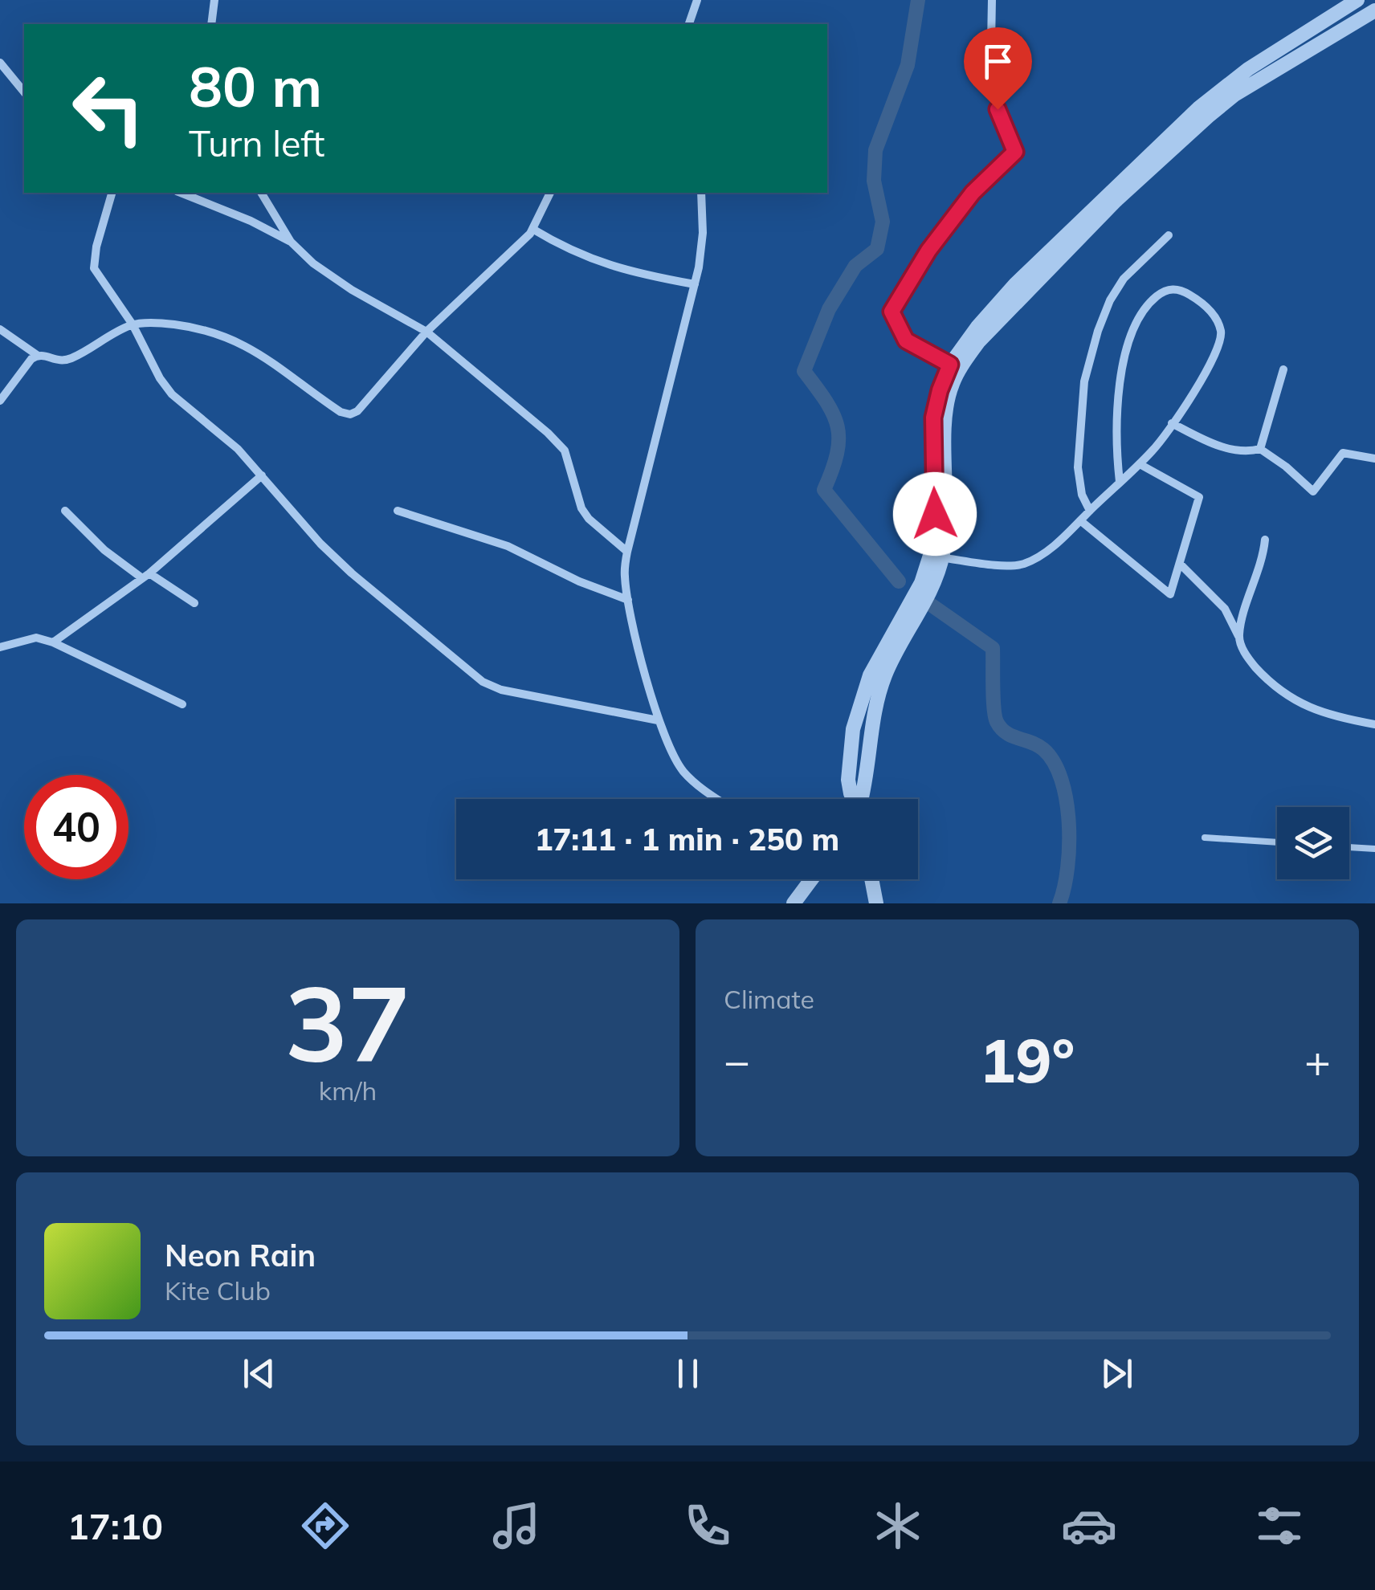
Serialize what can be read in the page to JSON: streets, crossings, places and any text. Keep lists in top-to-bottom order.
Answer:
{
  "page": {
    "turn": ["80 m", "Turn left"],
    "limit": "40",
    "trip": "17:11 · 1 min · 250 m",
    "tile": [
      ["37", "km/h"],
      "Climate"
    ],
    "heat": ["−", "19°", "+"],
    "song": ["Neon Rain", "Kite Club"],
    "tabs": "17:10"
  }
}
